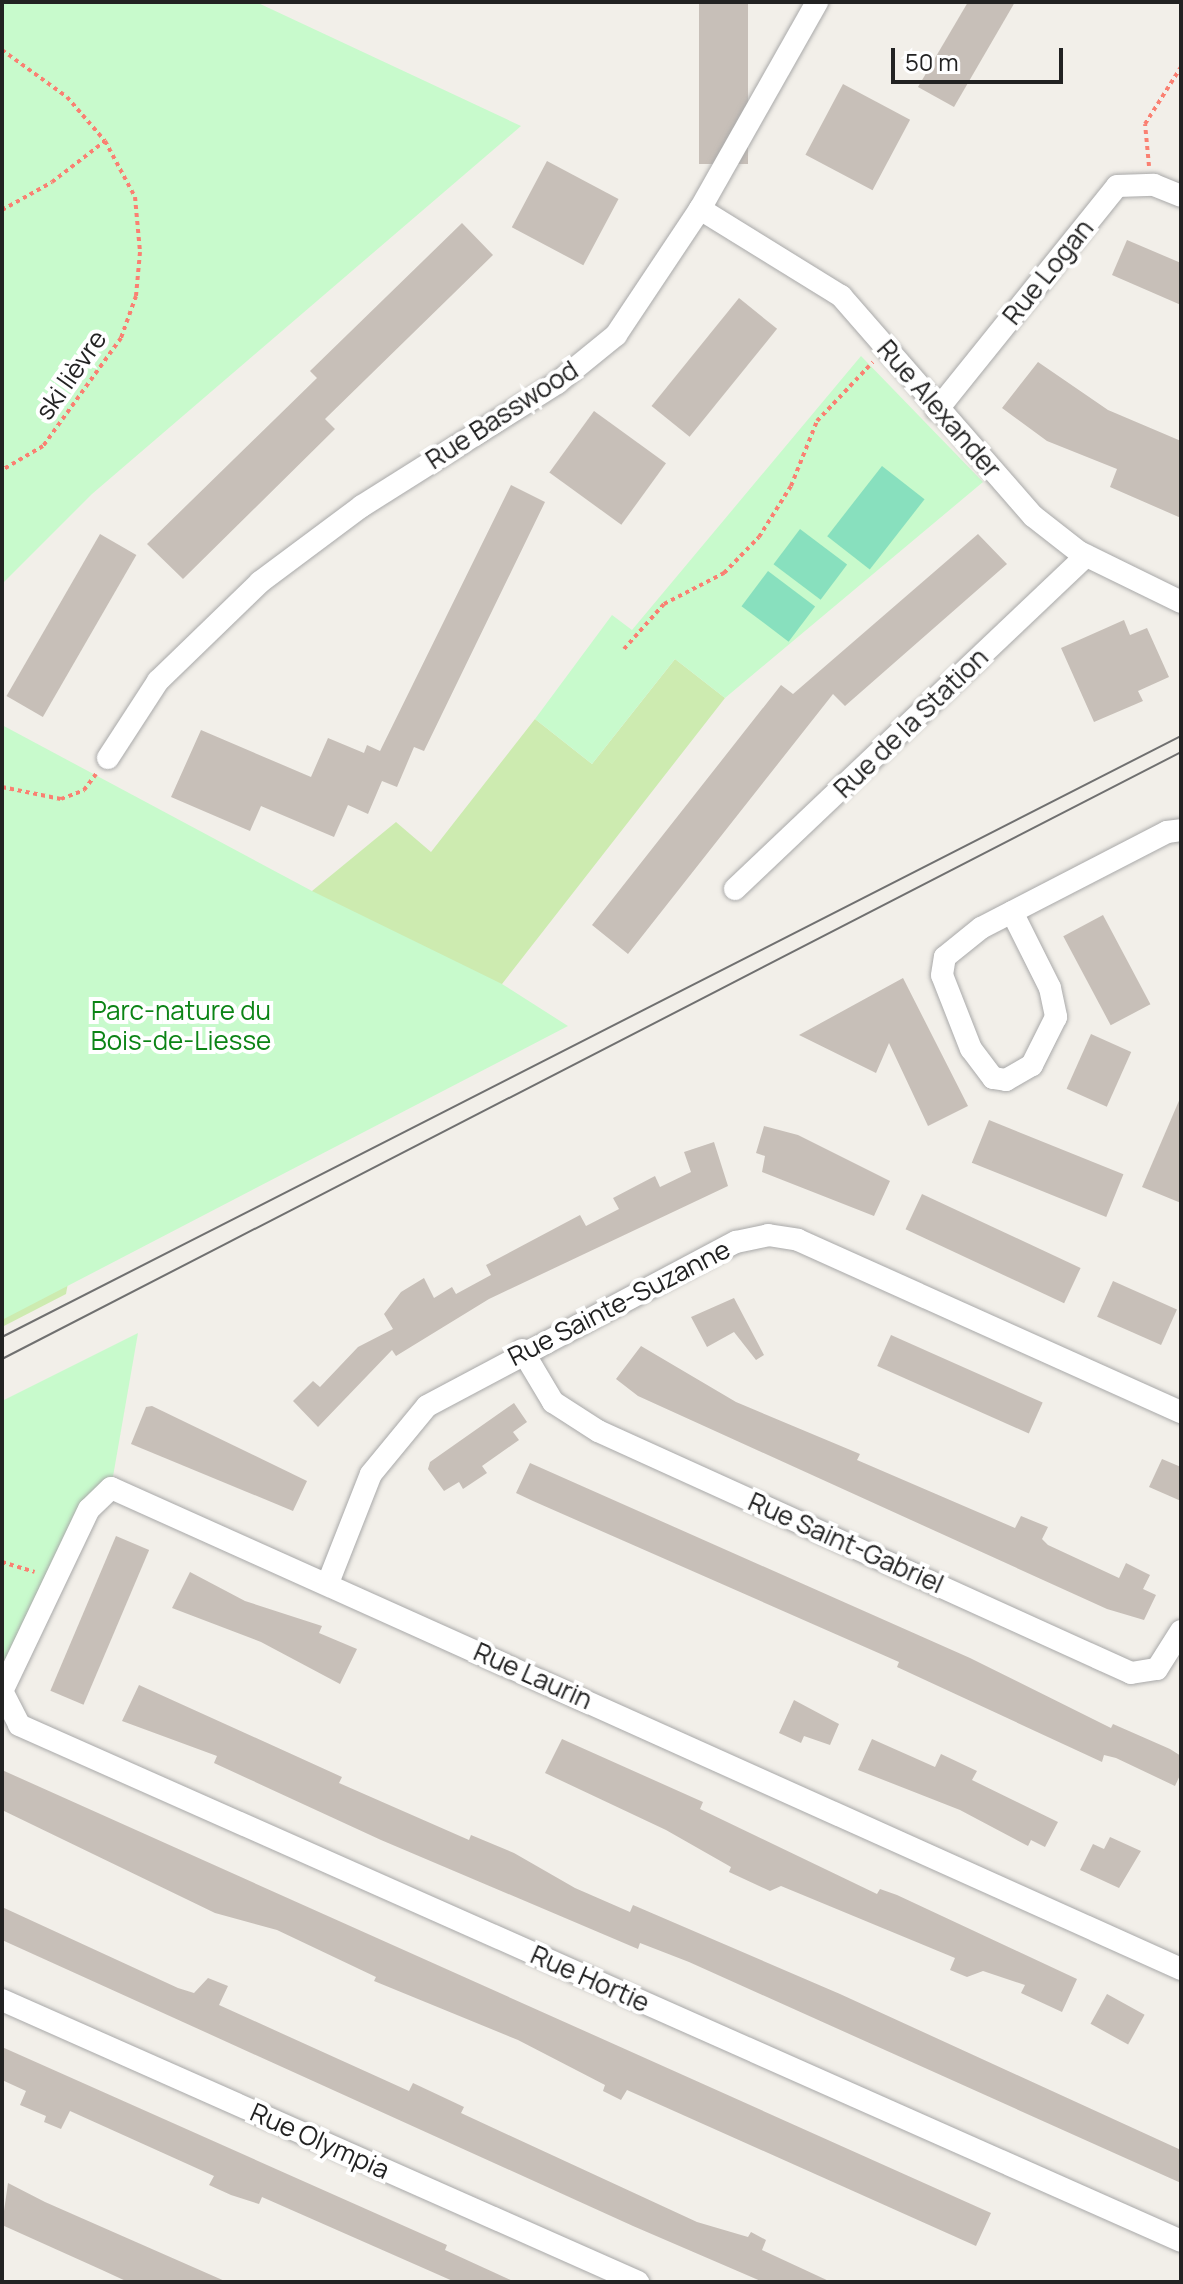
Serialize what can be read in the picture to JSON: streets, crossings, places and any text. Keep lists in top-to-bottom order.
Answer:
{
  "streets": {
    "street": [
      "Rue Logan",
      "Rue Alexander",
      "Rue Basswood",
      "Rue de la Station",
      "Rue Sainte-Suzanne",
      "Rue Saint-Gabriel",
      "Rue Laurin",
      "Rue Hortie",
      "Rue Olympia"
    ],
    "path": ["ski lièvre"]
  },
  "crossings": [
    ["Rue Logan", "Rue Alexander"],
    ["Rue Alexander", "Rue Basswood"],
    ["Rue Alexander", "Rue de la Station"],
    ["Rue Sainte-Suzanne", "Rue Saint-Gabriel"],
    ["Rue Sainte-Suzanne", "Rue Laurin"],
    ["Rue Laurin", "Rue Hortie"]
  ],
  "parks": ["Parc-nature du Bois-de-Liesse"],
  "scale_bar": "50 m"
}
